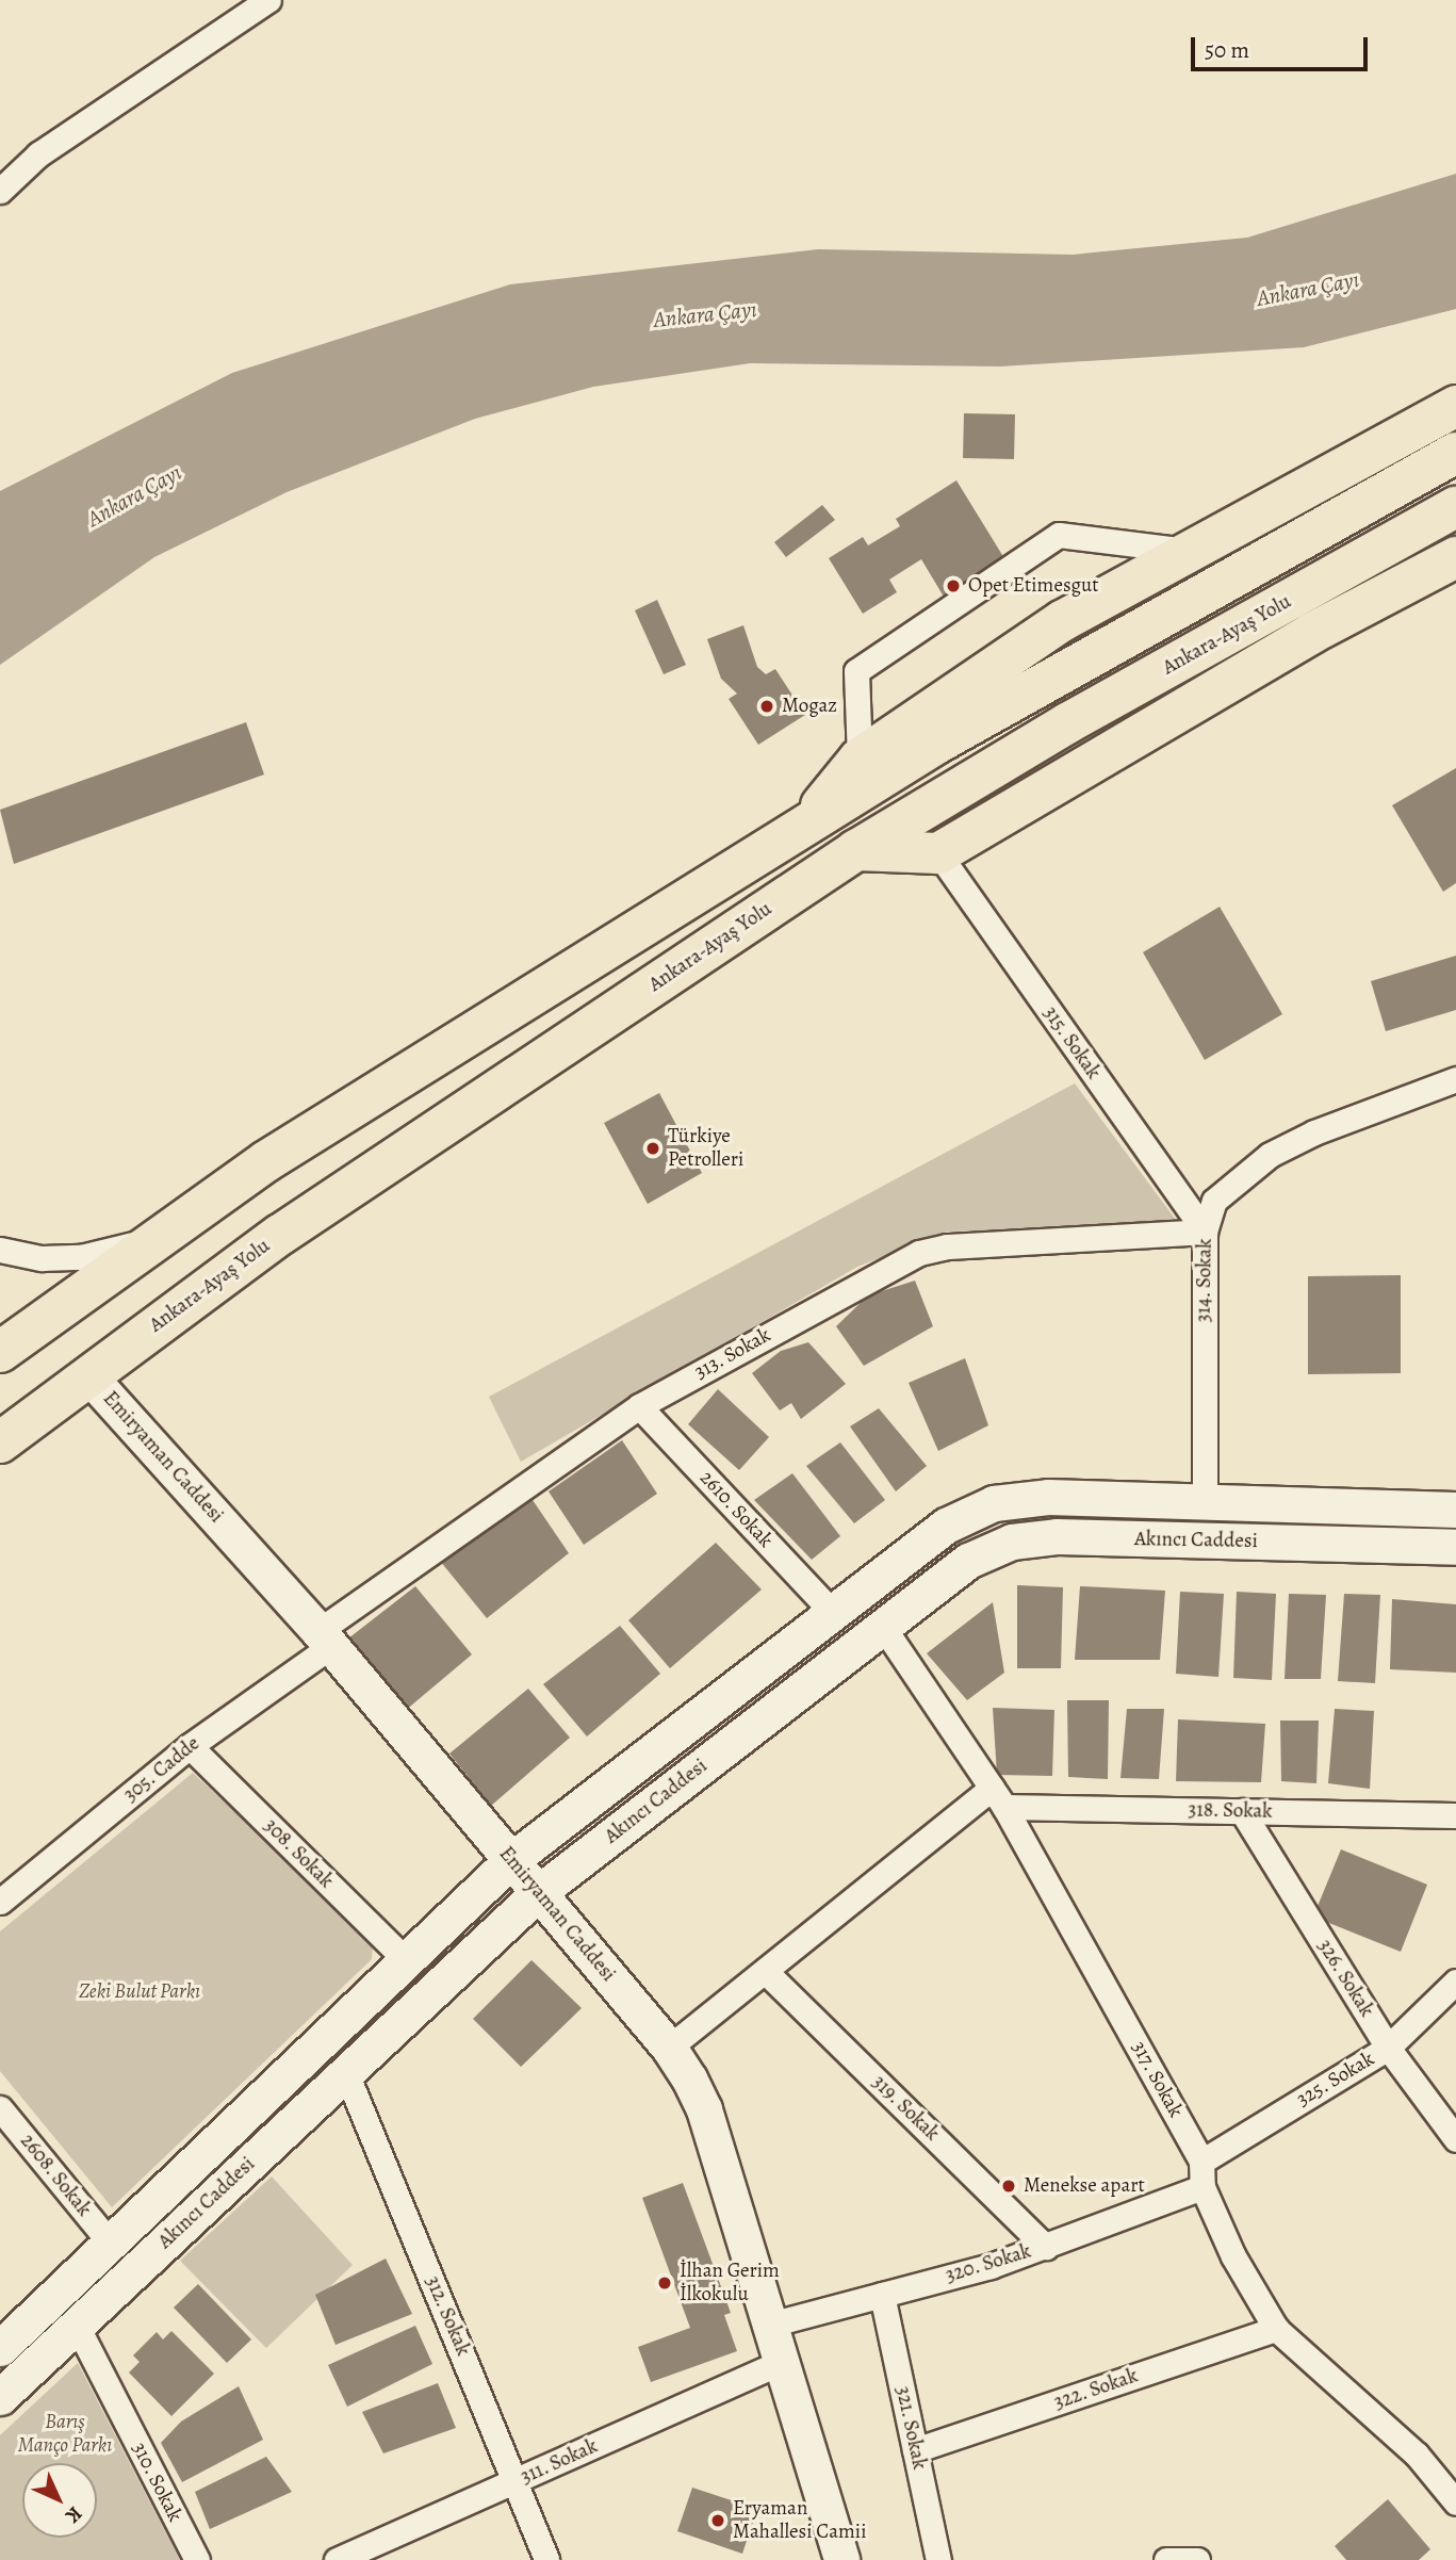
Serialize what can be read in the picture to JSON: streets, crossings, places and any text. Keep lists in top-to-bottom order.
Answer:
{
  "streets": {
    "highway": ["Ankara-Ayaş Yolu"],
    "street": [
      "315. Sokak",
      "314. Sokak",
      "313. Sokak",
      "Emiryaman Caddesi",
      "2610. Sokak",
      "Akıncı Caddesi",
      "305. Cadde",
      "318. Sokak",
      "308. Sokak",
      "326. Sokak",
      "317. Sokak",
      "325. Sokak",
      "319. Sokak",
      "2608. Sokak",
      "320. Sokak",
      "312. Sokak",
      "322. Sokak",
      "321. Sokak",
      "311. Sokak",
      "310. Sokak"
    ]
  },
  "crossings": [
    ["Ankara-Ayaş Yolu", "Emiryaman Caddesi"],
    ["315. Sokak", "314. Sokak"],
    ["315. Sokak", "313. Sokak"],
    ["314. Sokak", "313. Sokak"],
    ["314. Sokak", "Akıncı Caddesi"],
    ["313. Sokak", "Emiryaman Caddesi"],
    ["313. Sokak", "2610. Sokak"],
    ["313. Sokak", "305. Cadde"],
    ["Emiryaman Caddesi", "Akıncı Caddesi"],
    ["Emiryaman Caddesi", "305. Cadde"],
    ["Emiryaman Caddesi", "320. Sokak"],
    ["Emiryaman Caddesi", "311. Sokak"],
    ["2610. Sokak", "Akıncı Caddesi"],
    ["Akıncı Caddesi", "308. Sokak"],
    ["Akıncı Caddesi", "317. Sokak"],
    ["Akıncı Caddesi", "2608. Sokak"],
    ["Akıncı Caddesi", "312. Sokak"],
    ["Akıncı Caddesi", "310. Sokak"],
    ["305. Cadde", "308. Sokak"],
    ["318. Sokak", "326. Sokak"],
    ["318. Sokak", "317. Sokak"],
    ["326. Sokak", "325. Sokak"],
    ["317. Sokak", "325. Sokak"],
    ["317. Sokak", "320. Sokak"],
    ["317. Sokak", "322. Sokak"],
    ["319. Sokak", "320. Sokak"],
    ["320. Sokak", "321. Sokak"],
    ["312. Sokak", "311. Sokak"],
    ["322. Sokak", "321. Sokak"]
  ],
  "water": ["Ankara Çayı"],
  "parks": ["Zeki Bulut Parkı", "Barış Manço Parkı"],
  "places": [
    "Opet Etimesgut",
    "Mogaz",
    "Türkiye Petrolleri",
    "Menekse apart",
    "İlhan Gerim İlkokulu",
    "Eryaman Mahallesi Camii"
  ],
  "scale_bar": "50 m",
  "north": "bottom right"
}
